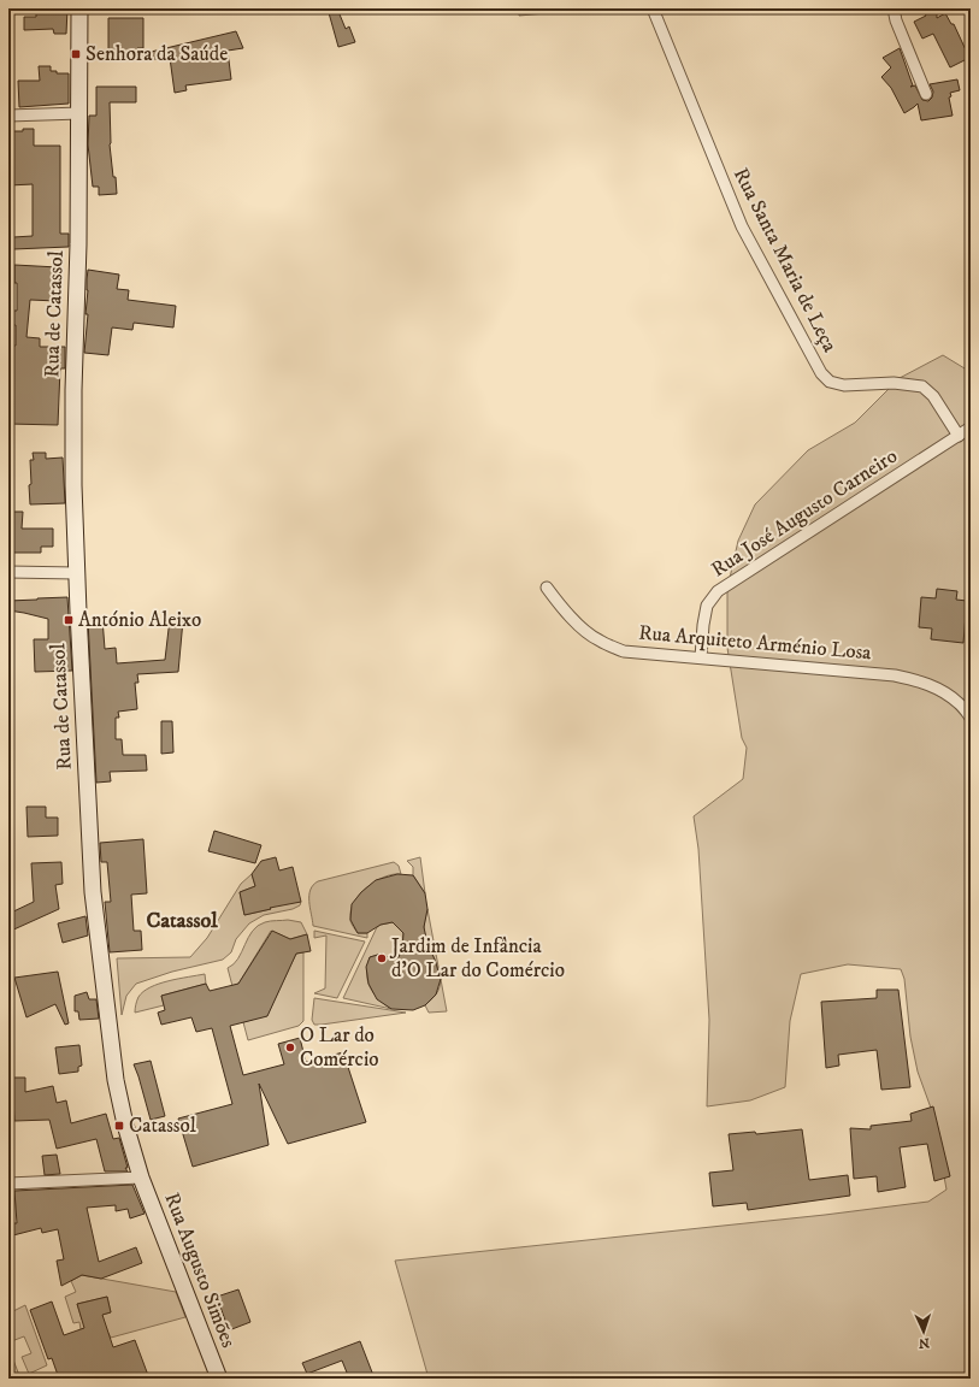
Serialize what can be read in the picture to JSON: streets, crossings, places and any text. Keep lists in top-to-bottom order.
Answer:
{
  "streets": {
    "main road": ["Rua de Catassol", "Rua Augusto Simões"],
    "street": ["Rua Santa Maria de Leça", "Rua José Augusto Carneiro", "Rua Arquiteto Arménio Losa"]
  },
  "crossings": [
    ["Rua Santa Maria de Leça", "Rua José Augusto Carneiro"],
    ["Rua de Catassol", "Rua Augusto Simões"],
    ["Rua José Augusto Carneiro", "Rua Arquiteto Arménio Losa"]
  ],
  "districts": ["Catassol"],
  "places": {
    "transit": ["Senhora da Saúde", "António Aleixo", "Catassol"],
    "other": ["Jardim de Infância d'O Lar do Comércio", "O Lar do Comércio"]
  },
  "north": "bottom"
}
